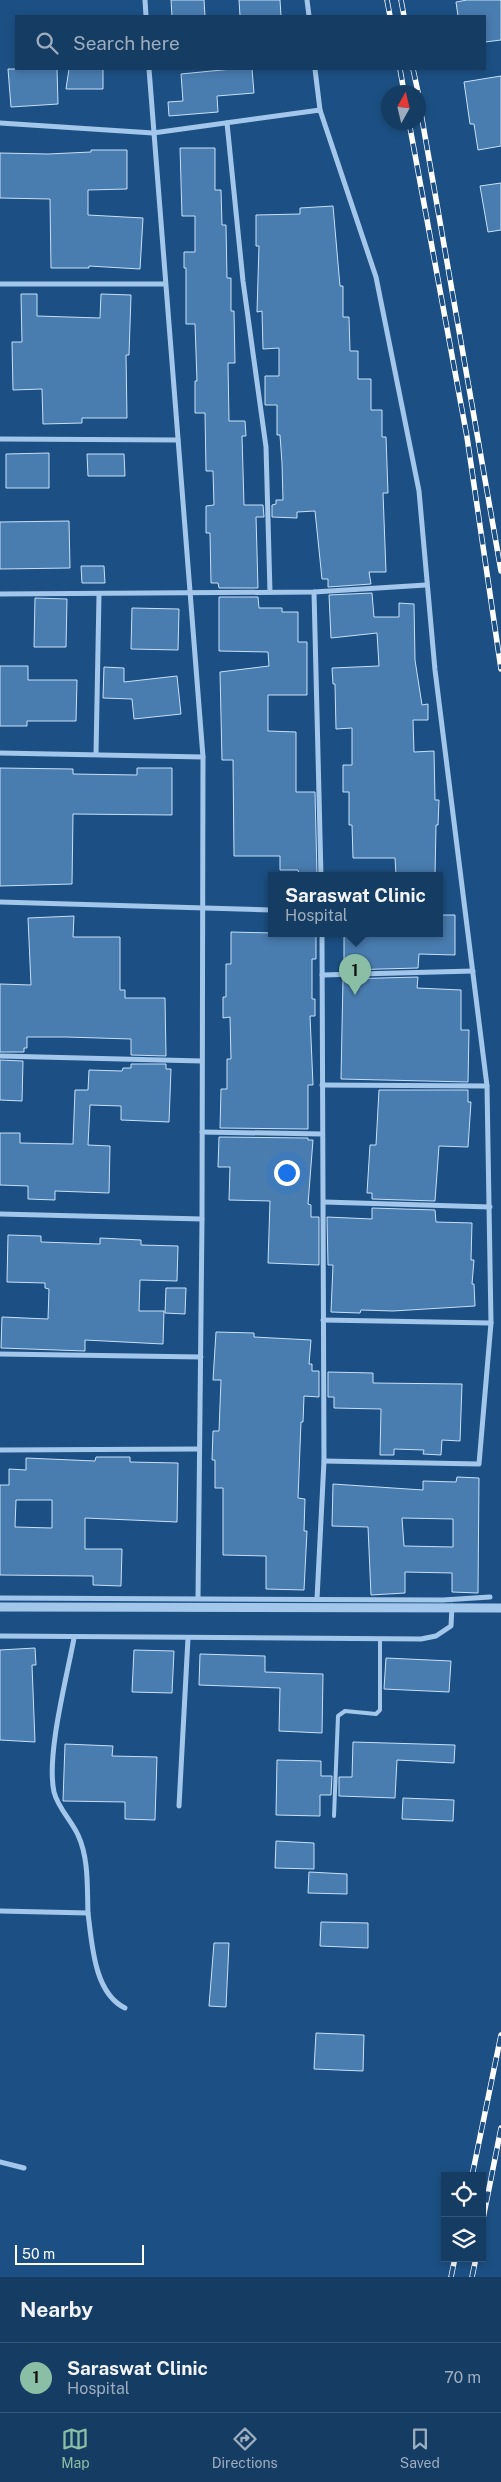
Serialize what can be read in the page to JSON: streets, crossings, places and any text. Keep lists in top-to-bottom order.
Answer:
{
  "scale_bar": "50 m",
  "north": "top",
  "page": {
    "search": "Search here",
    "popup": ["Saraswat Clinic", "Hospital"],
    "pins": "1",
    "scale": "50 m",
    "heading": "Nearby",
    "list": [
      {
        "mark": "1",
        "name": "Saraswat Clinic",
        "note": "Hospital",
        "value": "70 m"
      }
    ],
    "nav": ["Map", "Directions", "Saved"]
  }
}
